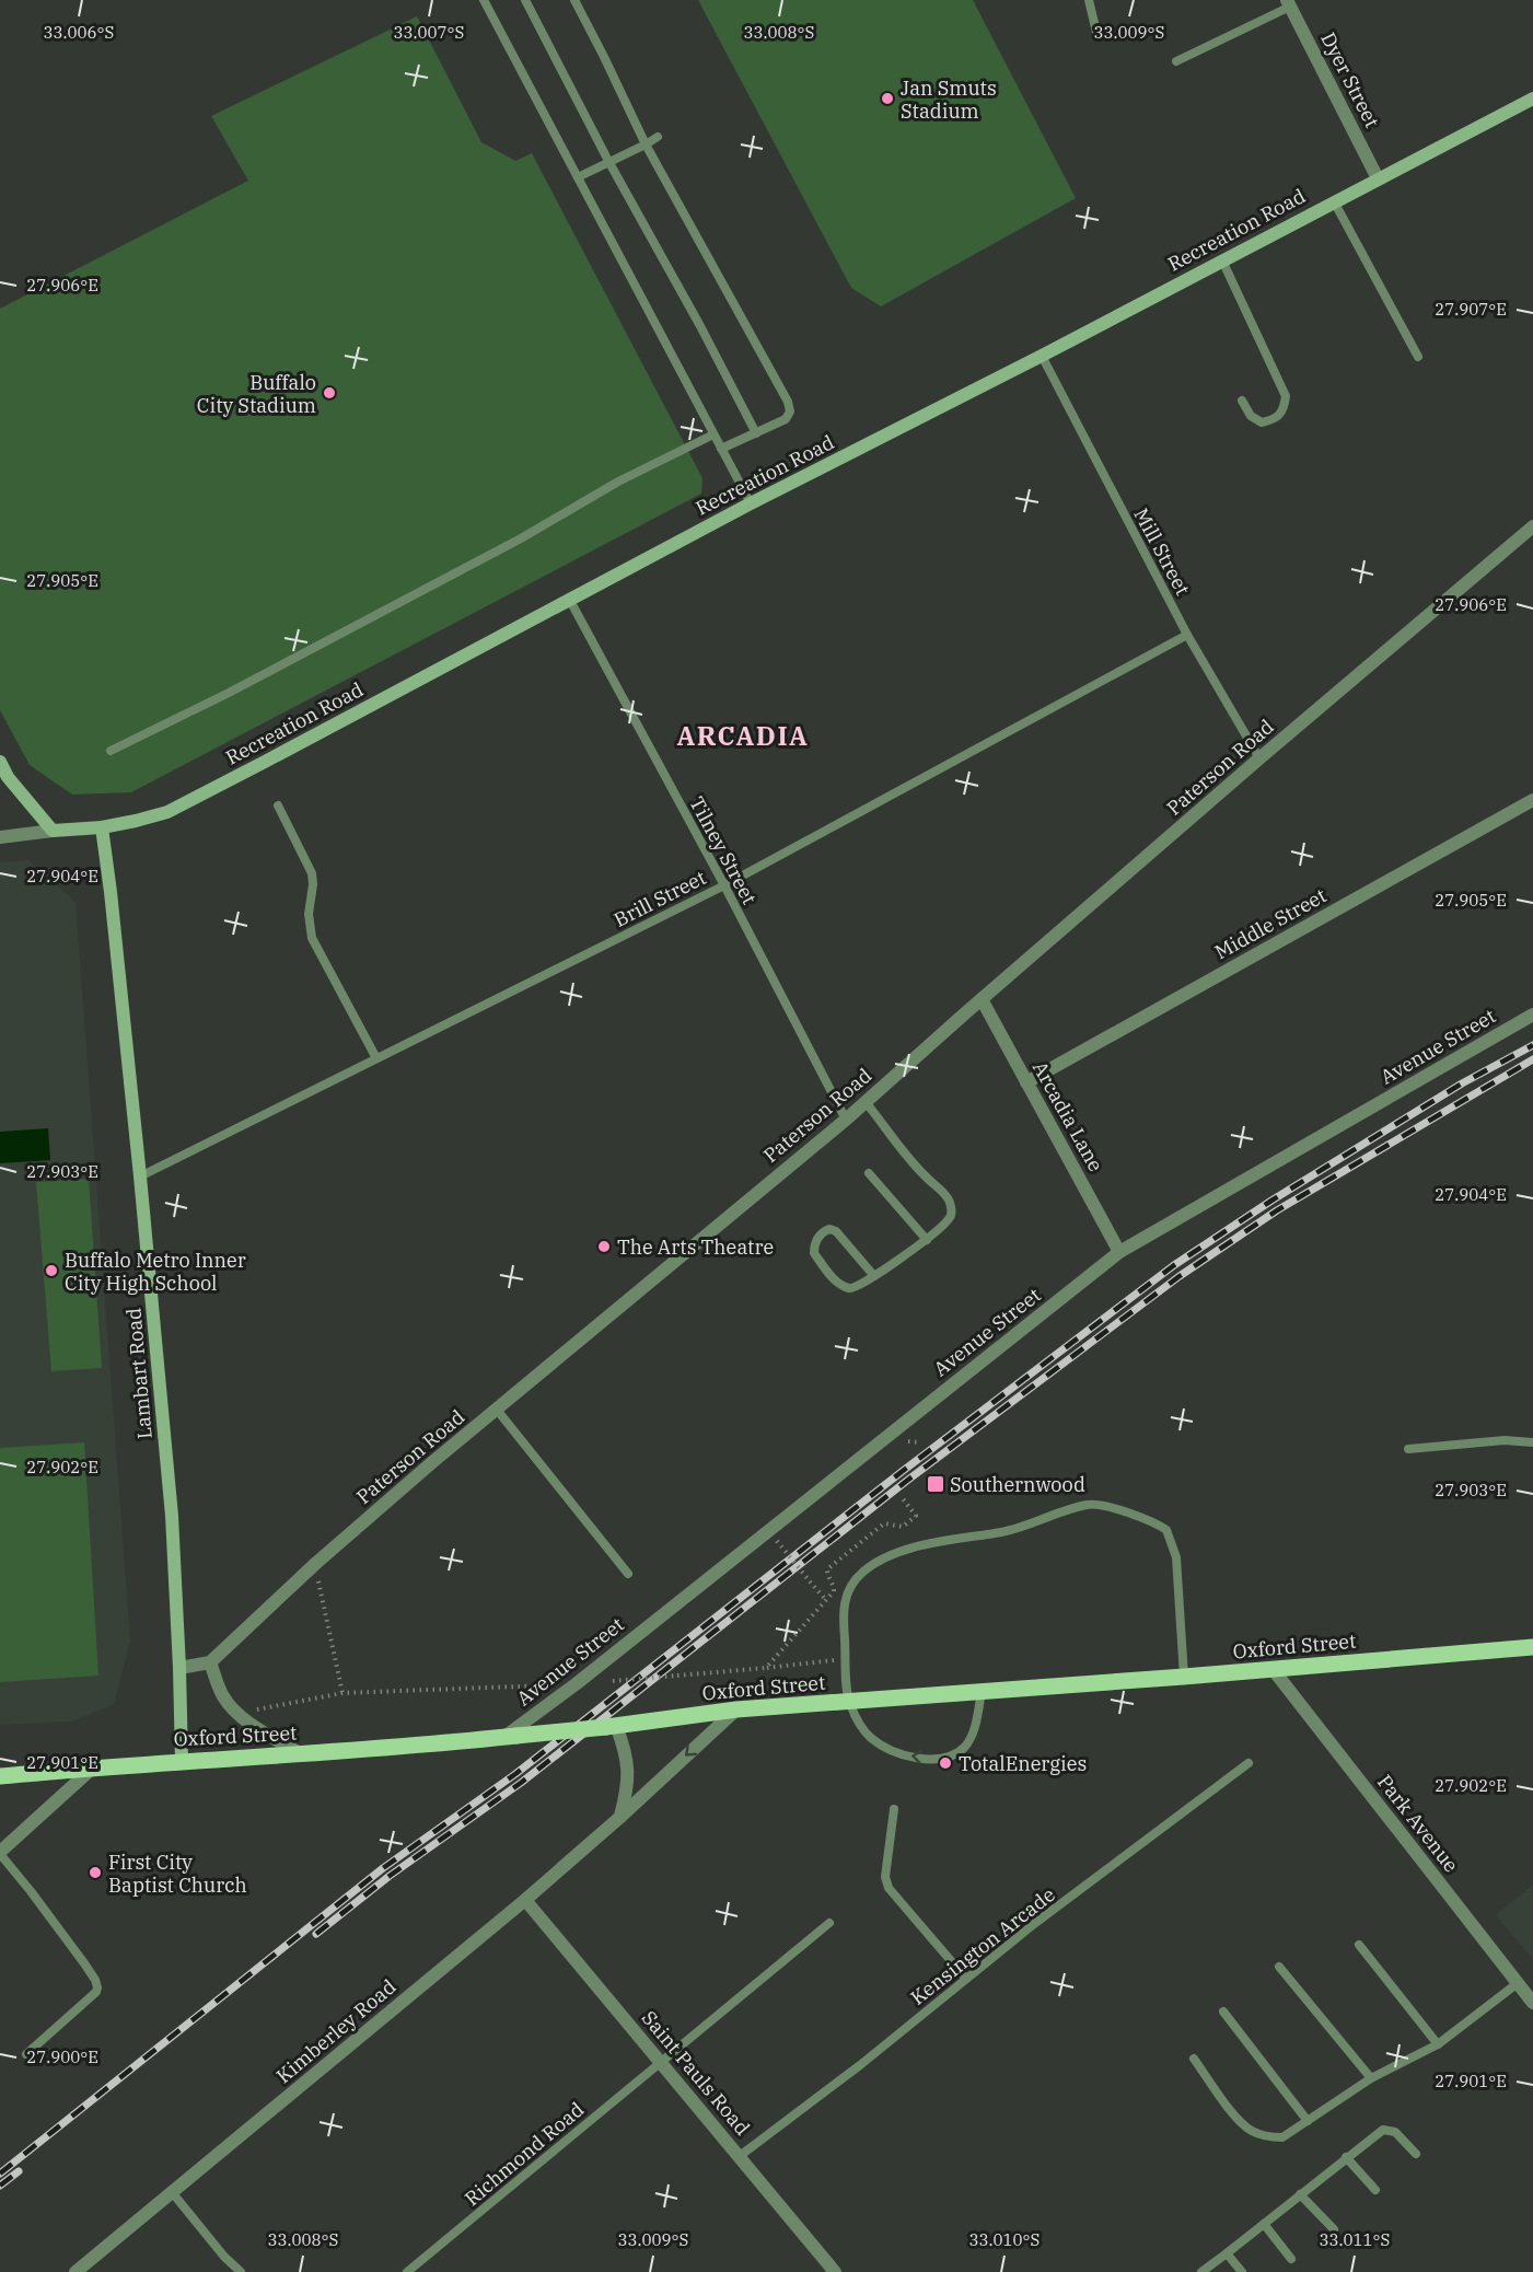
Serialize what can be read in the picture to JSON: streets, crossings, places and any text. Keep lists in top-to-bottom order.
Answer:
{
  "streets": {
    "main road": ["Oxford Street"],
    "street": [
      "Dyer Street",
      "Recreation Road",
      "Paterson Road",
      "Middle Street",
      "Avenue Street",
      "Arcadia Lane",
      "Lambart Road",
      "Park Avenue",
      "Kimberley Road",
      "Saint Pauls Road"
    ],
    "lane": [
      "Mill Street",
      "Tilney Street",
      "Brill Street",
      "Kensington Arcade",
      "Richmond Road"
    ]
  },
  "crossings": [
    ["Dyer Street", "Recreation Road"],
    ["Recreation Road", "Mill Street"],
    ["Recreation Road", "Tilney Street"],
    ["Recreation Road", "Lambart Road"],
    ["Mill Street", "Paterson Road"],
    ["Mill Street", "Brill Street"],
    ["Paterson Road", "Tilney Street"],
    ["Paterson Road", "Arcadia Lane"],
    ["Tilney Street", "Brill Street"],
    ["Brill Street", "Lambart Road"],
    ["Middle Street", "Arcadia Lane"],
    ["Avenue Street", "Arcadia Lane"],
    ["Avenue Street", "Oxford Street"],
    ["Lambart Road", "Oxford Street"],
    ["Oxford Street", "Park Avenue"],
    ["Oxford Street", "Kimberley Road"],
    ["Kensington Arcade", "Saint Pauls Road"],
    ["Kimberley Road", "Saint Pauls Road"],
    ["Saint Pauls Road", "Richmond Road"]
  ],
  "districts": ["ARCADIA"],
  "places": {
    "other": [
      "Jan Smuts Stadium",
      "Buffalo City Stadium",
      "The Arts Theatre",
      "Buffalo Metro Inner City High School",
      "TotalEnergies",
      "First City Baptist Church"
    ],
    "transit": ["Southernwood"]
  },
  "coordinates": [
    "33.006°S",
    "33.007°S",
    "33.008°S",
    "33.009°S",
    "27.906°E",
    "27.907°E",
    "27.905°E",
    "27.904°E",
    "27.903°E",
    "27.902°E",
    "27.901°E",
    "27.900°E",
    "33.010°S",
    "33.011°S"
  ]
}
